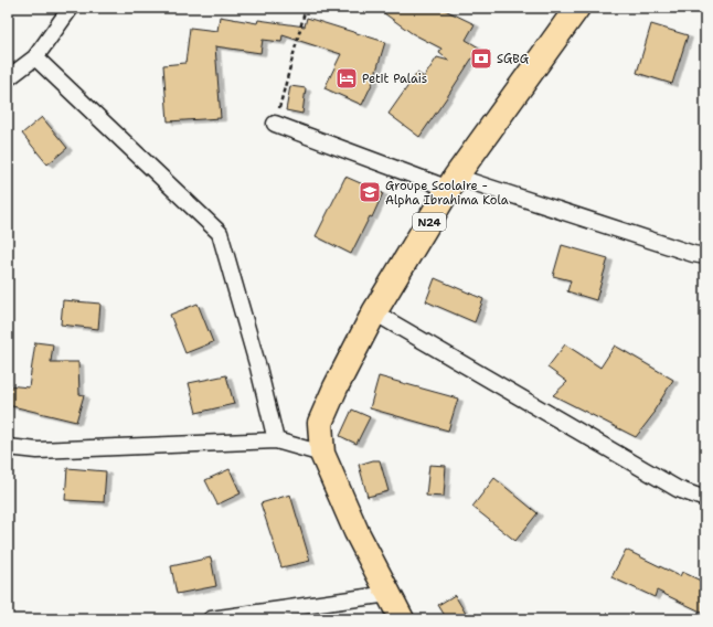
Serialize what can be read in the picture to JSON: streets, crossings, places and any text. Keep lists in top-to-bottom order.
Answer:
{
  "streets": {
    "main road": ["N24"]
  },
  "places": {
    "bank": ["SGBG"],
    "hotel": ["Petit Palais"],
    "school or university": ["Groupe Scolaire - Alpha Ibrahima Kola"]
  }
}
